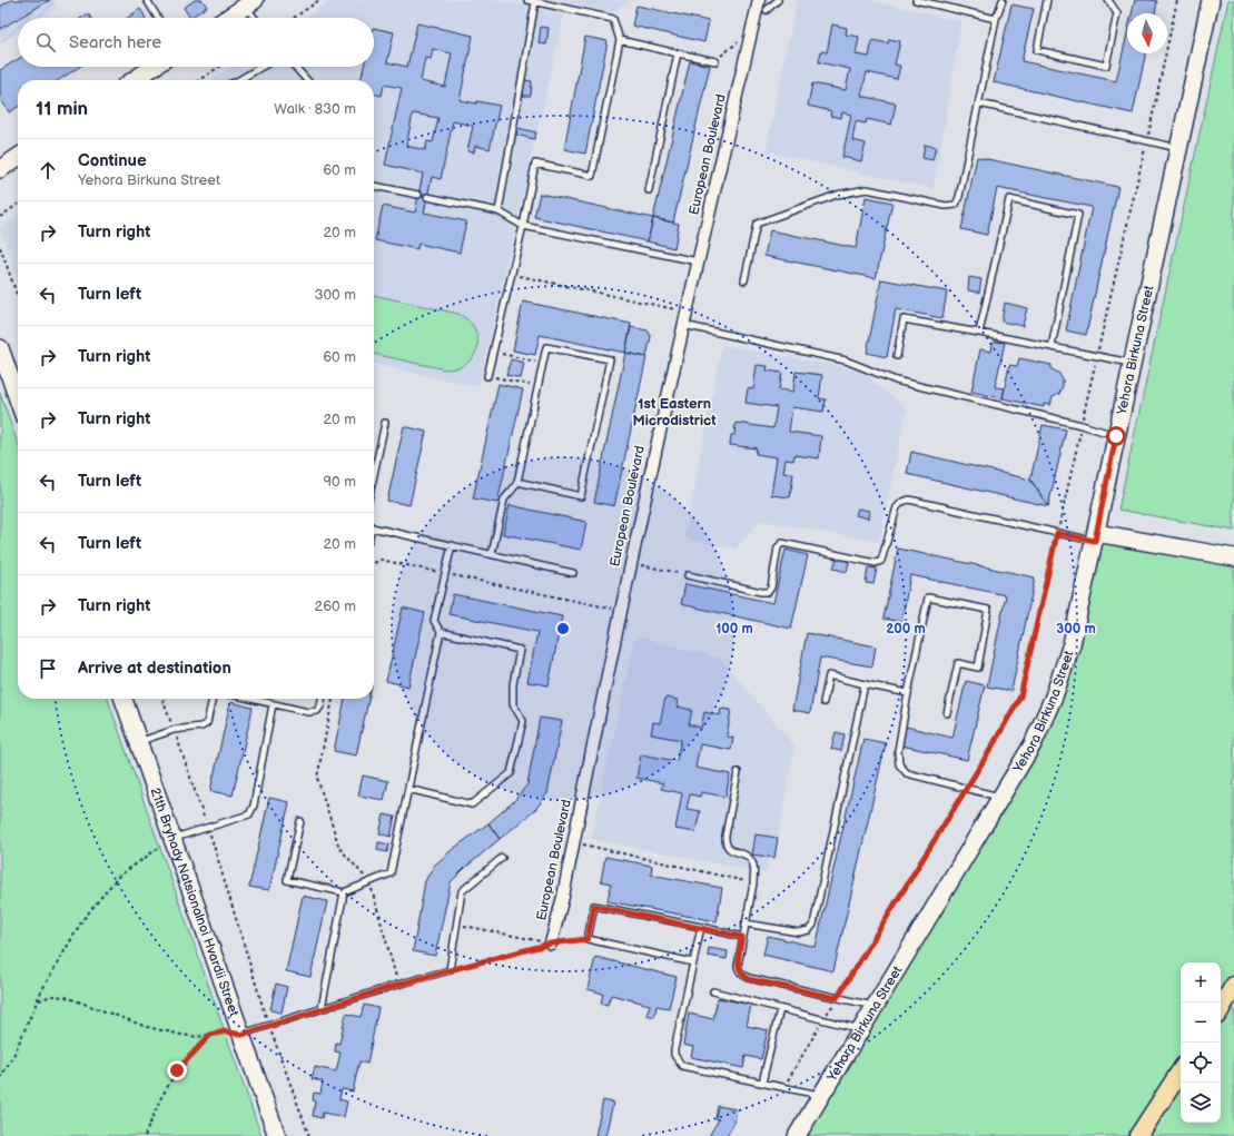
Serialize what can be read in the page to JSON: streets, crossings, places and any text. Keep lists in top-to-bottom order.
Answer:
{
  "streets": {
    "street": ["European Boulevard", "Yehora Birkuna Street", "21th Bryhady Natsionalnoi Hvardii Street"]
  },
  "districts": ["1st Eastern Microdistrict"],
  "north": "bottom",
  "page": {
    "search": "Search here",
    "heading": ["11 min", "Walk · 830 m"],
    "list": [
      ["Continue", "Yehora Birkuna Street", "60 m"],
      ["Turn right", "20 m"],
      ["Turn left", "300 m"],
      ["Turn right", "60 m"],
      ["Turn right", "20 m"],
      ["Turn left", "90 m"],
      ["Turn left", "20 m"],
      ["Turn right", "260 m"],
      "Arrive at destination"
    ],
    "map_buttons": ["+", "−"]
  },
  "rings": ["100 m", "200 m", "300 m"]
}
